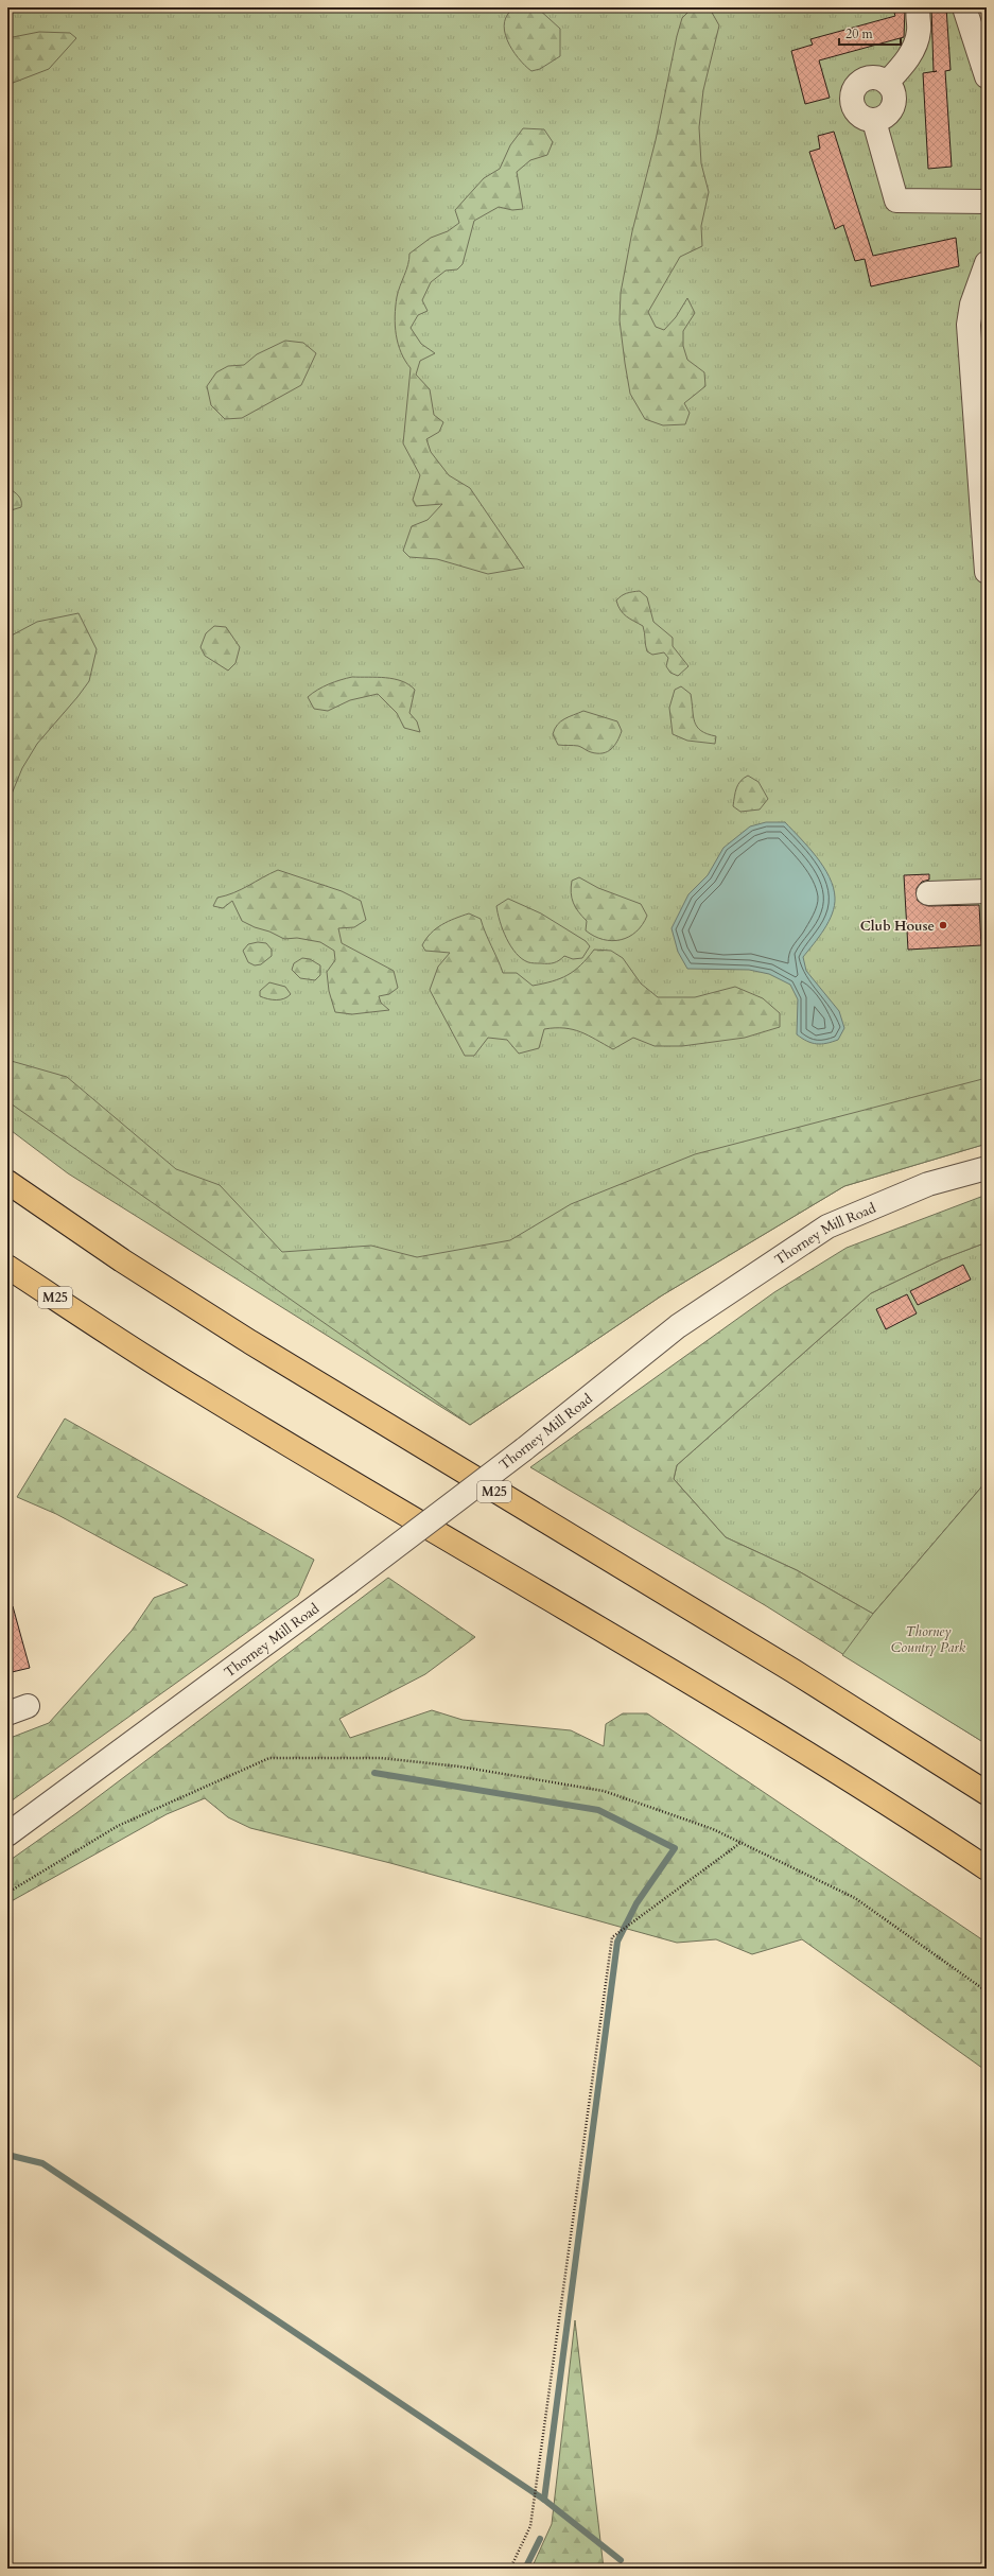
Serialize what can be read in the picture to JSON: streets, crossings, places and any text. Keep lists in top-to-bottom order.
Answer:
{
  "streets": {
    "highway": ["M25"],
    "street": ["Thorney Mill Road"]
  },
  "parks": ["Thorney Country Park"],
  "places": ["Club House"],
  "scale_bar": "20 m"
}
